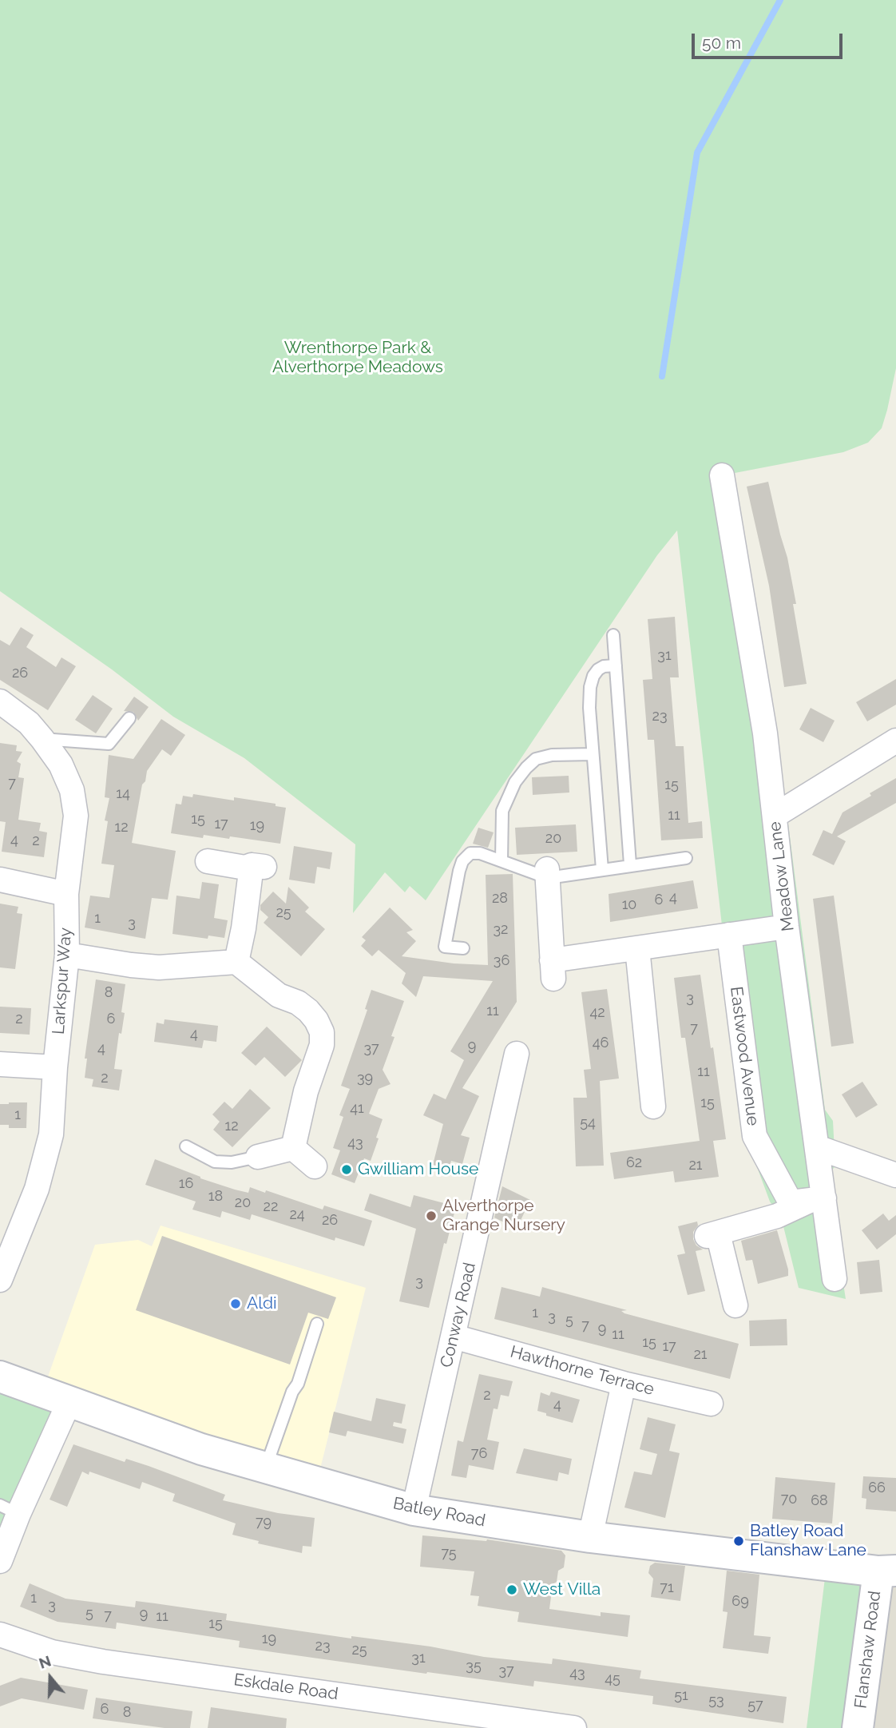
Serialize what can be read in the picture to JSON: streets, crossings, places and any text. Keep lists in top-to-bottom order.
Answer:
{
  "streets": {
    "street": [
      "Meadow Lane",
      "Larkspur Way",
      "Eastwood Avenue",
      "Conway Road",
      "Hawthorne Terrace",
      "Batley Road",
      "Flanshaw Road",
      "Eskdale Road"
    ]
  },
  "crossings": [
    ["Meadow Lane", "Eastwood Avenue"],
    ["Conway Road", "Hawthorne Terrace"],
    ["Conway Road", "Batley Road"],
    ["Batley Road", "Flanshaw Road"]
  ],
  "parks": ["Wrenthorpe Park & Alverthorpe Meadows"],
  "places": [
    "Gwilliam House",
    "Alverthorpe Grange Nursery",
    "Aldi",
    "Batley Road Flanshaw Lane",
    "West Villa"
  ],
  "house_numbers": [
    "31",
    "26",
    "23",
    "7",
    "15",
    "14",
    "11",
    "15",
    "17",
    "19",
    "12",
    "20",
    "4",
    "2",
    "4",
    "28",
    "6",
    "10",
    "25",
    "1",
    "3",
    "32",
    "36",
    "8",
    "3",
    "11",
    "42",
    "2",
    "6",
    "7",
    "4",
    "46",
    "9",
    "4",
    "37",
    "11",
    "2",
    "39",
    "15",
    "41",
    "1",
    "54",
    "12",
    "43",
    "62",
    "21",
    "16",
    "18",
    "20",
    "22",
    "24",
    "26",
    "3",
    "1",
    "3",
    "5",
    "7",
    "9",
    "11",
    "15",
    "17",
    "21",
    "2",
    "4",
    "76",
    "66",
    "70",
    "68",
    "79",
    "75",
    "71",
    "1",
    "69",
    "3",
    "5",
    "9",
    "7",
    "11",
    "15",
    "19",
    "23",
    "25",
    "31",
    "35",
    "37",
    "43",
    "45",
    "51",
    "53",
    "57",
    "6",
    "8"
  ],
  "scale_bar": "50 m",
  "north": "top"
}
